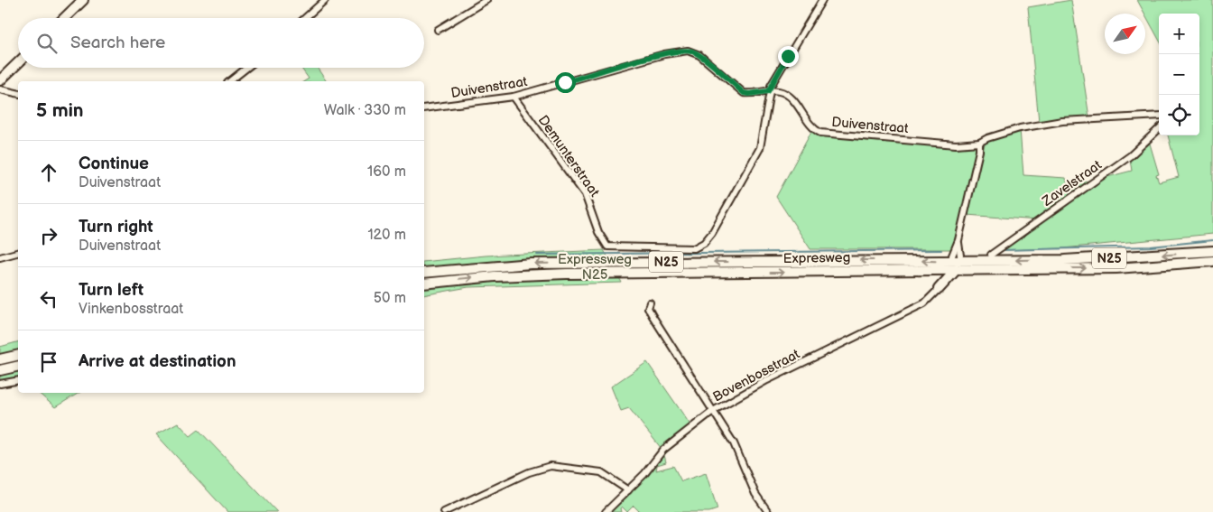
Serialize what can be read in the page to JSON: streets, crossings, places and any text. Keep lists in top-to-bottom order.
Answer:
{
  "streets": {
    "main road": ["Expresweg", "N25"],
    "street": [
      "Duivenstraat",
      "Demunterstraat",
      "Zavelstraat",
      "Bovenbosstraat"
    ]
  },
  "crossings": [
    ["Duivenstraat", "Demunterstraat"]
  ],
  "parks": ["Expressweg N25"],
  "north": "top right",
  "page": {
    "map_buttons": ["+", "−"],
    "search": "Search here",
    "heading": ["5 min", "Walk · 330 m"],
    "list": [
      ["Continue", "Duivenstraat", "160 m"],
      ["Turn right", "Duivenstraat", "120 m"],
      ["Turn left", "Vinkenbosstraat", "50 m"],
      "Arrive at destination"
    ]
  }
}
